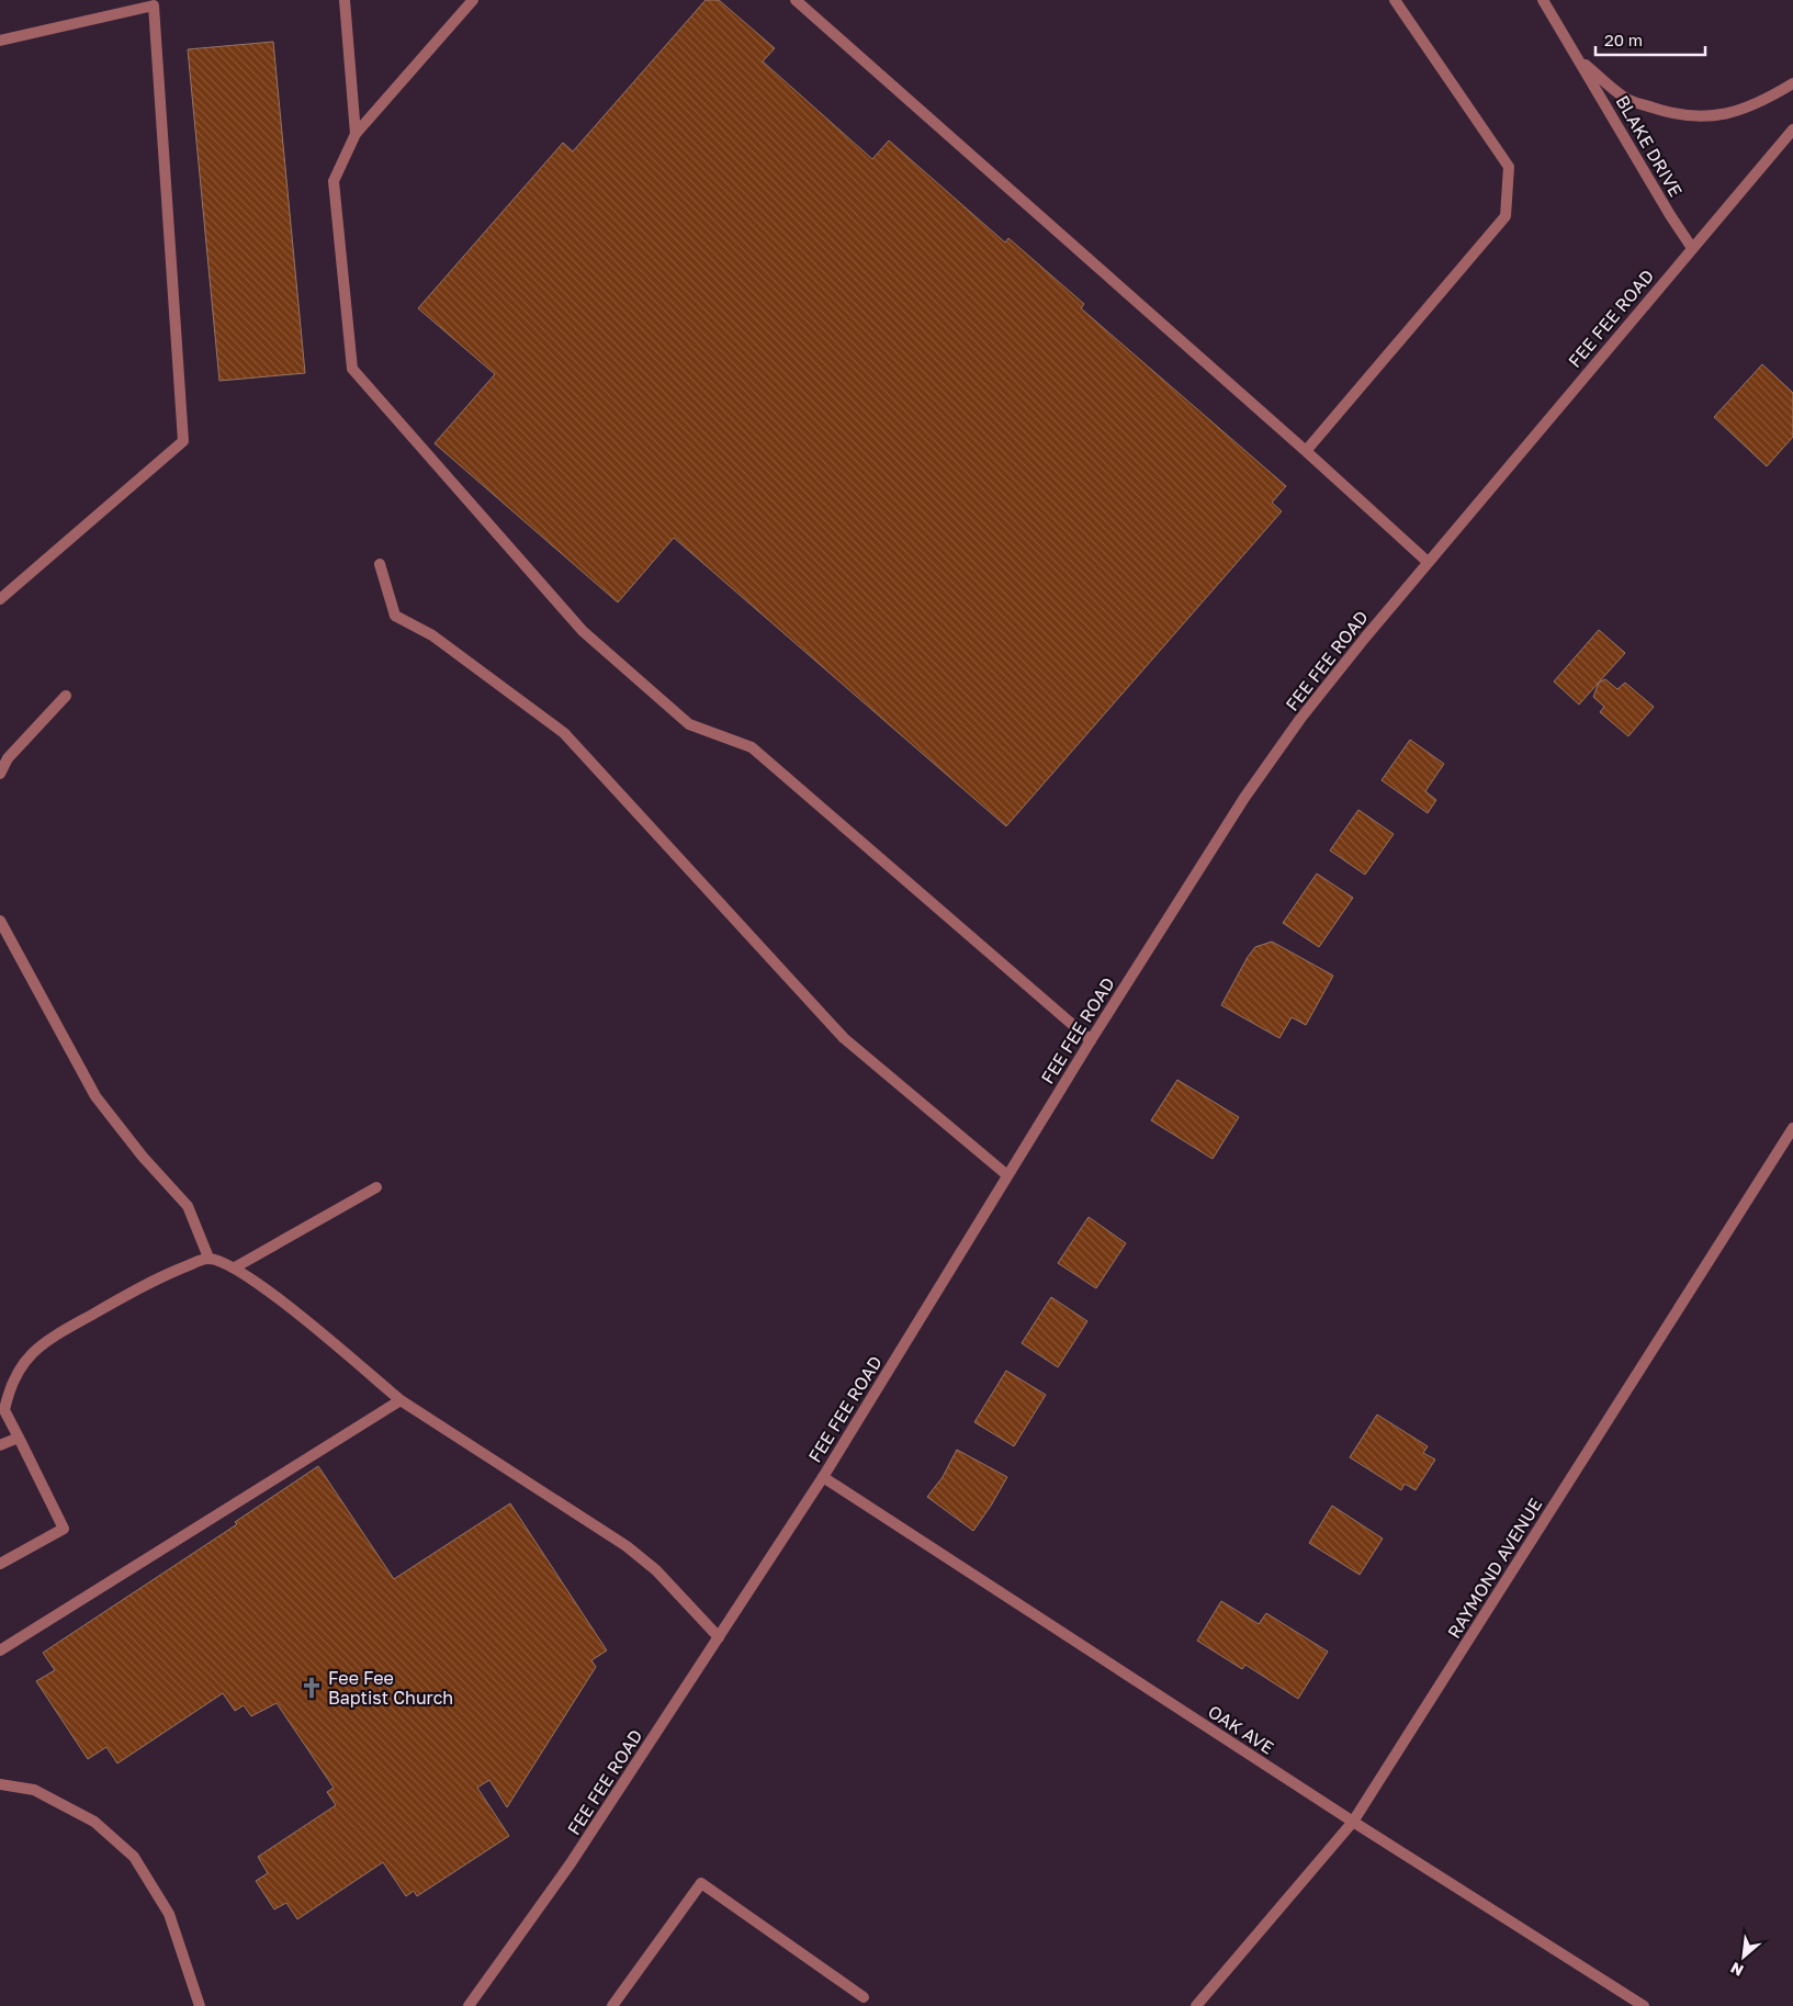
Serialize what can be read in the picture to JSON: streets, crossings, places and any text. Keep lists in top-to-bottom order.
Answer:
{
  "streets": {
    "street": [
      "BLAKE DRIVE",
      "FEE FEE ROAD",
      "RAYMOND AVENUE",
      "OAK AVE"
    ]
  },
  "crossings": [
    ["BLAKE DRIVE", "FEE FEE ROAD"],
    ["FEE FEE ROAD", "OAK AVE"],
    ["RAYMOND AVENUE", "OAK AVE"]
  ],
  "places": {
    "church": ["Fee Fee Baptist Church"]
  },
  "scale_bar": "20 m",
  "north": "bottom left"
}
